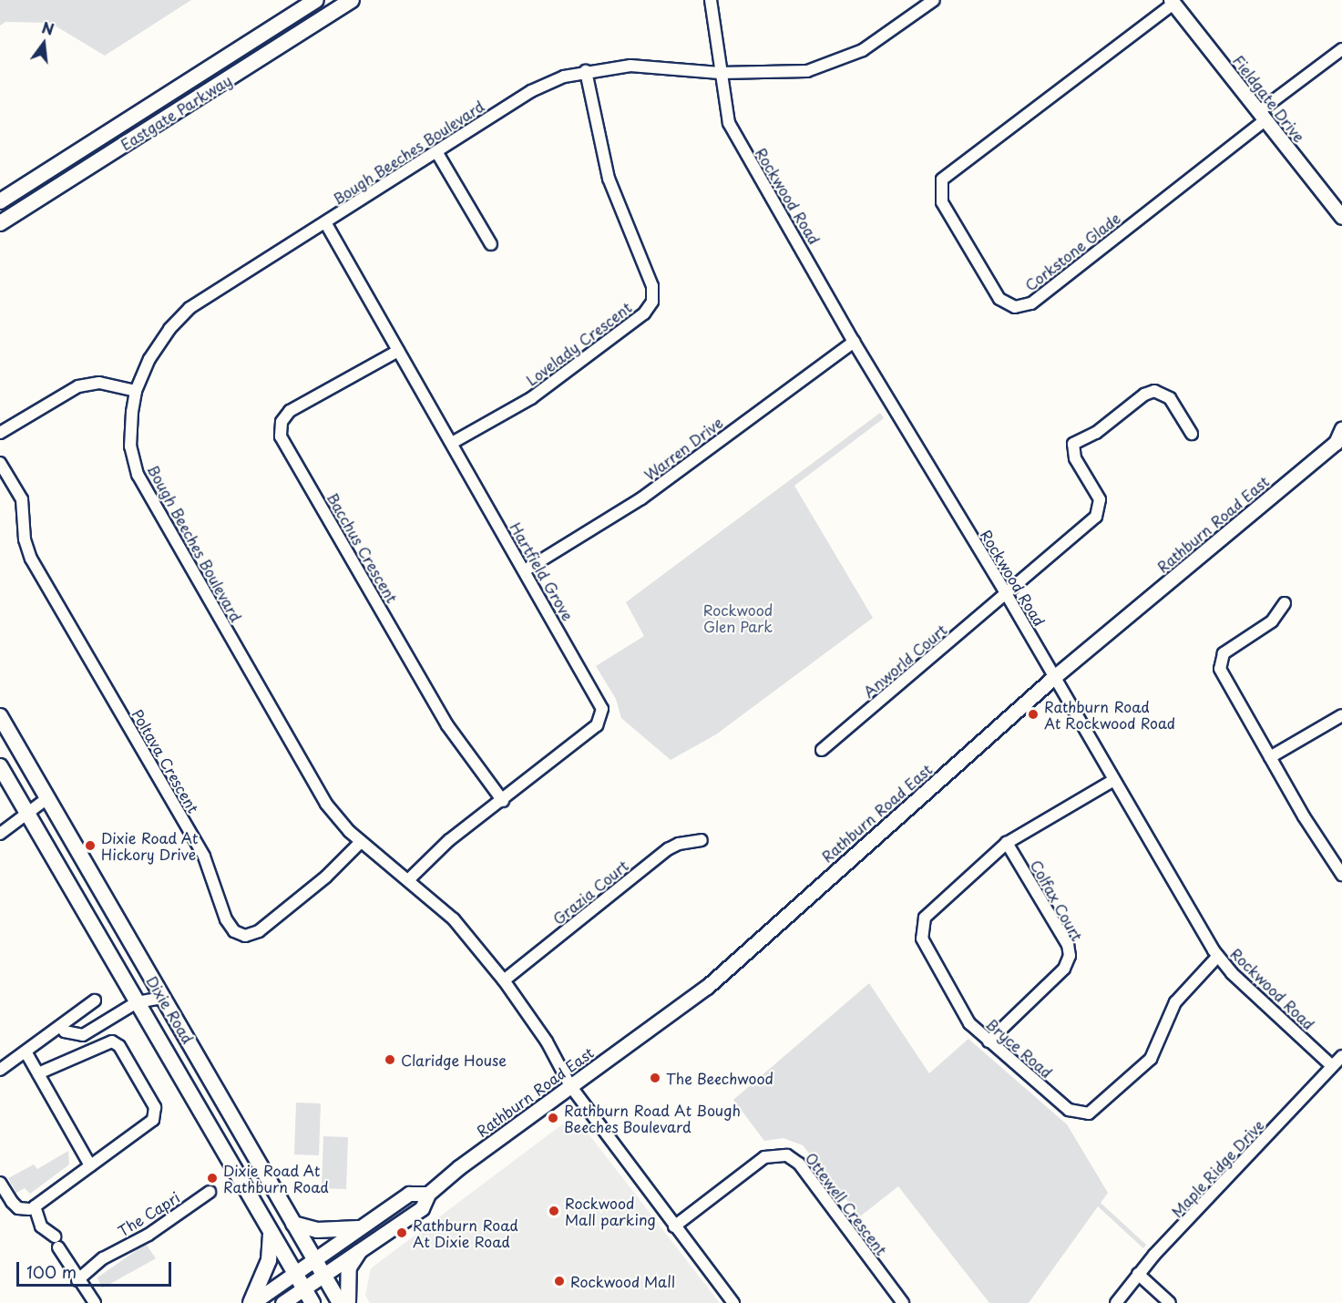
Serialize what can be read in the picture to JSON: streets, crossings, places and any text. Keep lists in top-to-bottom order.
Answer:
{
  "streets": {
    "main road": ["Eastgate Parkway", "Dixie Road"],
    "street": [
      "Fieldgate Drive",
      "Bough Beeches Boulevard",
      "Rockwood Road",
      "Corkstone Glade",
      "Lovelady Crescent",
      "Warren Drive",
      "Rathburn Road East",
      "Bacchus Crescent",
      "Hartfield Grove",
      "Anworld Court",
      "Poltava Crescent",
      "Grazia Court",
      "Colfax Court",
      "Bryce Road",
      "Maple Ridge Drive",
      "Ottewell Crescent",
      "The Capri"
    ]
  },
  "crossings": [
    ["Fieldgate Drive", "Corkstone Glade"],
    ["Bough Beeches Boulevard", "Rockwood Road"],
    ["Bough Beeches Boulevard", "Lovelady Crescent"],
    ["Bough Beeches Boulevard", "Rathburn Road East"],
    ["Bough Beeches Boulevard", "Hartfield Grove"],
    ["Bough Beeches Boulevard", "Poltava Crescent"],
    ["Bough Beeches Boulevard", "Grazia Court"],
    ["Bough Beeches Boulevard", "Ottewell Crescent"],
    ["Rockwood Road", "Warren Drive"],
    ["Rockwood Road", "Rathburn Road East"],
    ["Rockwood Road", "Anworld Court"],
    ["Rockwood Road", "Bryce Road"],
    ["Rockwood Road", "Maple Ridge Drive"],
    ["Lovelady Crescent", "Hartfield Grove"],
    ["Warren Drive", "Hartfield Grove"],
    ["Rathburn Road East", "Dixie Road"],
    ["Bacchus Crescent", "Hartfield Grove"],
    ["Colfax Court", "Bryce Road"]
  ],
  "parks": ["Rockwood Glen Park"],
  "places": [
    "Rathburn Road At Rockwood Road",
    "Dixie Road At Hickory Drive",
    "Claridge House",
    "The Beechwood",
    "Rathburn Road At Bough Beeches Boulevard",
    "Dixie Road At Rathburn Road",
    "Rockwood Mall parking",
    "Rathburn Road At Dixie Road",
    "Rockwood Mall"
  ],
  "scale_bar": "100 m",
  "north": "top"
}
